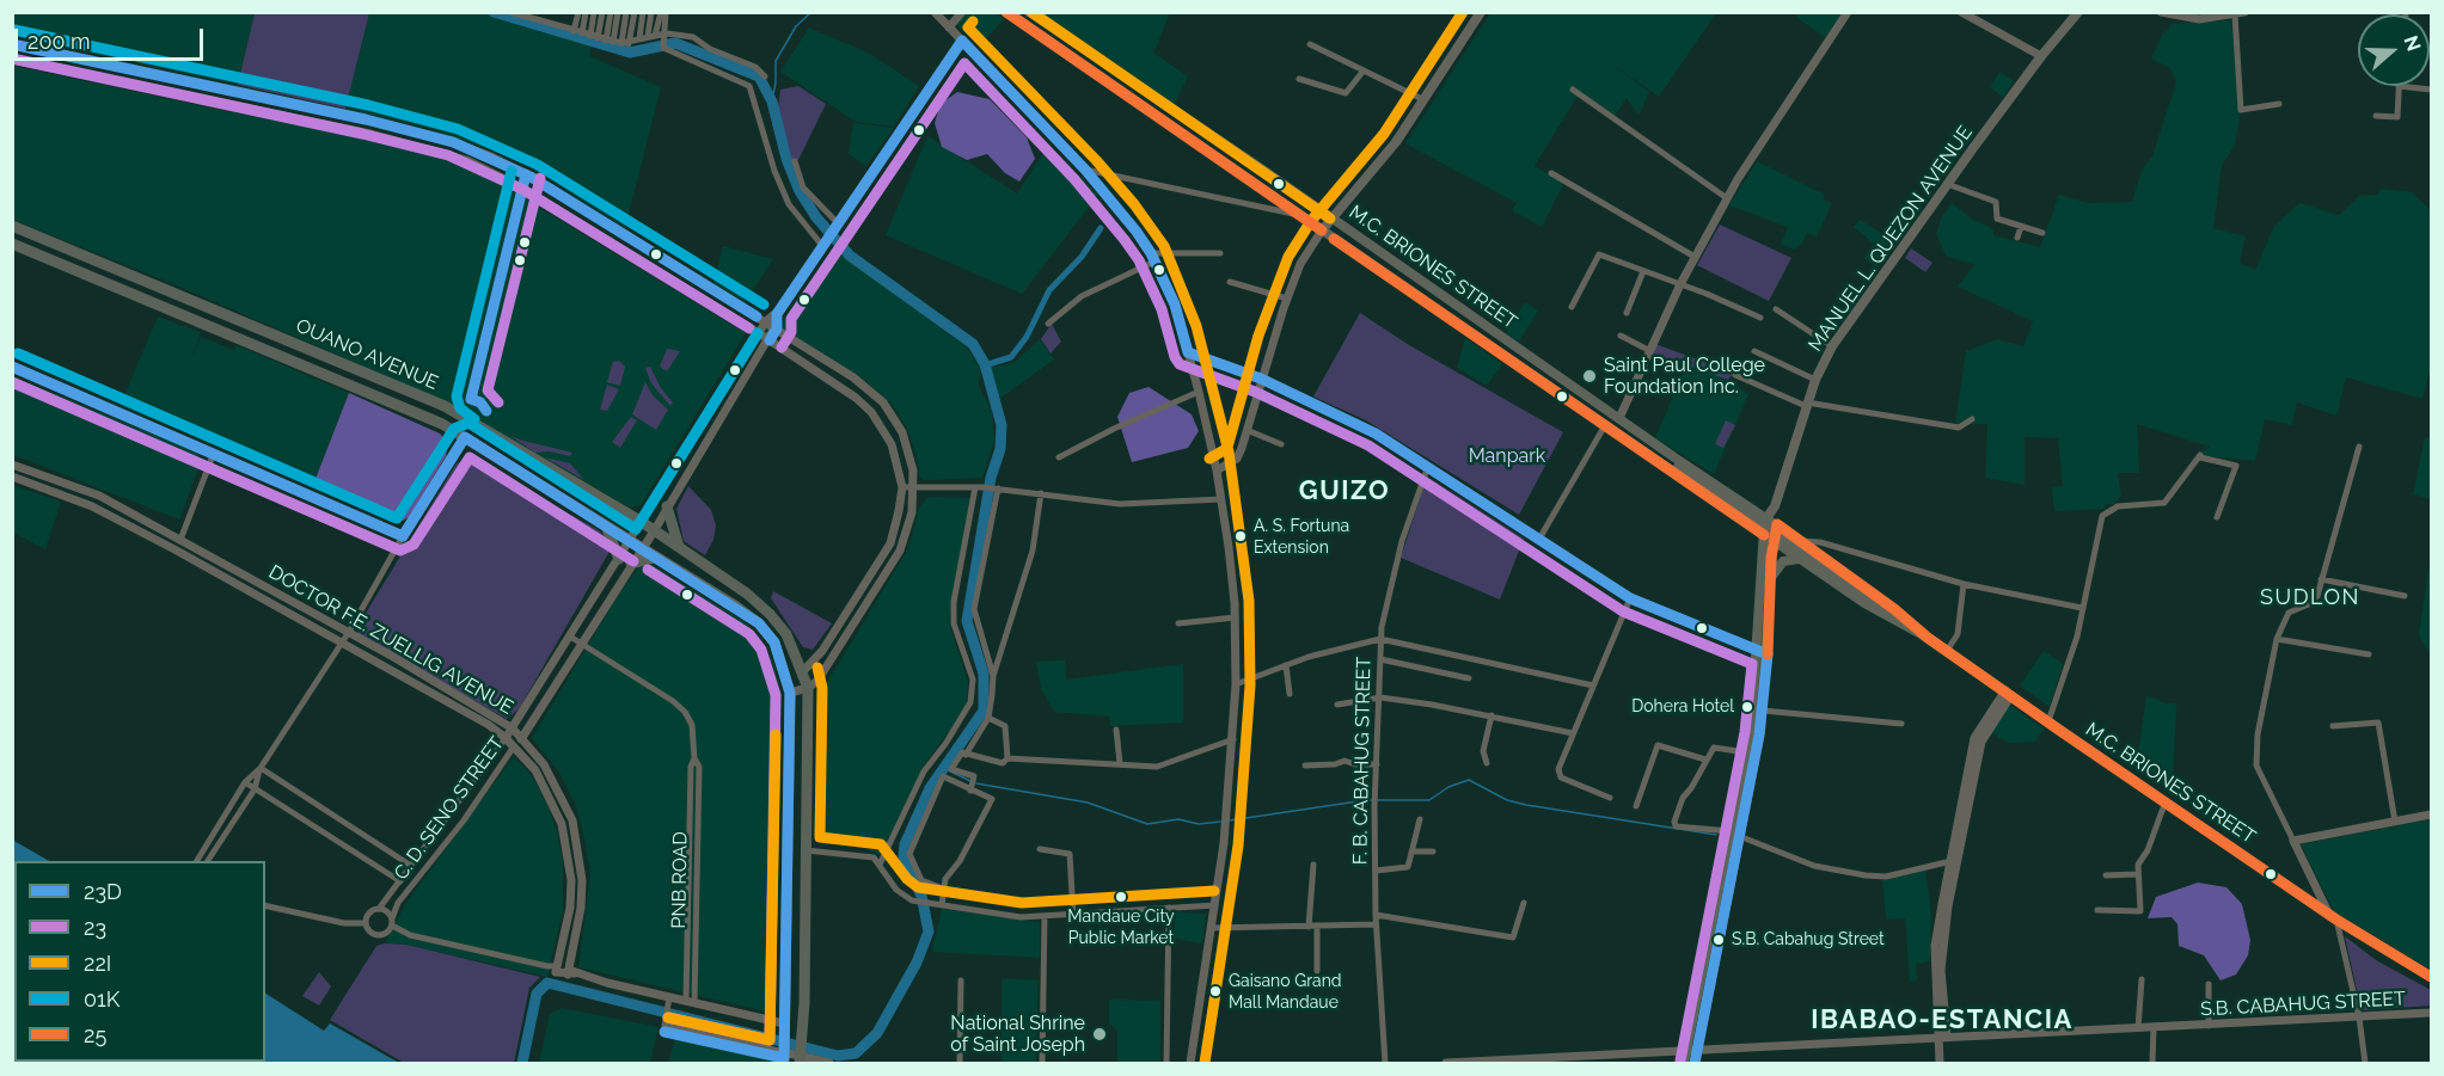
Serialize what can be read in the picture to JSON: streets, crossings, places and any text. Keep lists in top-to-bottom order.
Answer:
{
  "streets": {
    "highway": ["OUANO AVENUE"],
    "main road": ["MANUEL L. QUEZON AVENUE", "M.C. BRIONES STREET"],
    "street": [
      "DOCTOR F.E. ZUELLIG AVENUE",
      "F. B. CABAHUG STREET",
      "C. D. SENO STREET",
      "PNB ROAD",
      "S.B. CABAHUG STREET"
    ]
  },
  "crossings": [
    ["MANUEL L. QUEZON AVENUE", "M.C. BRIONES STREET"],
    ["OUANO AVENUE", "C. D. SENO STREET"],
    ["DOCTOR F.E. ZUELLIG AVENUE", "C. D. SENO STREET"],
    ["C. D. SENO STREET", "PNB ROAD"]
  ],
  "districts": ["GUIZO", "SUDLON", "IBABAO-ESTANCIA"],
  "parks": ["Manpark"],
  "places": [
    "Saint Paul College Foundation Inc.",
    "A. S. Fortuna Extension",
    "Dohera Hotel",
    "Mandaue City Public Market",
    "S.B. Cabahug Street",
    "Gaisano Grand Mall Mandaue",
    "National Shrine of Saint Joseph"
  ],
  "lines": [
    "transit line 22I",
    "transit line 25",
    "transit line 01K",
    "transit line 23D",
    "transit line 23"
  ],
  "legend": [
    "23D",
    "23",
    "22I",
    "01K",
    "25"
  ],
  "scale_bar": "200 m",
  "north": "right"
}
